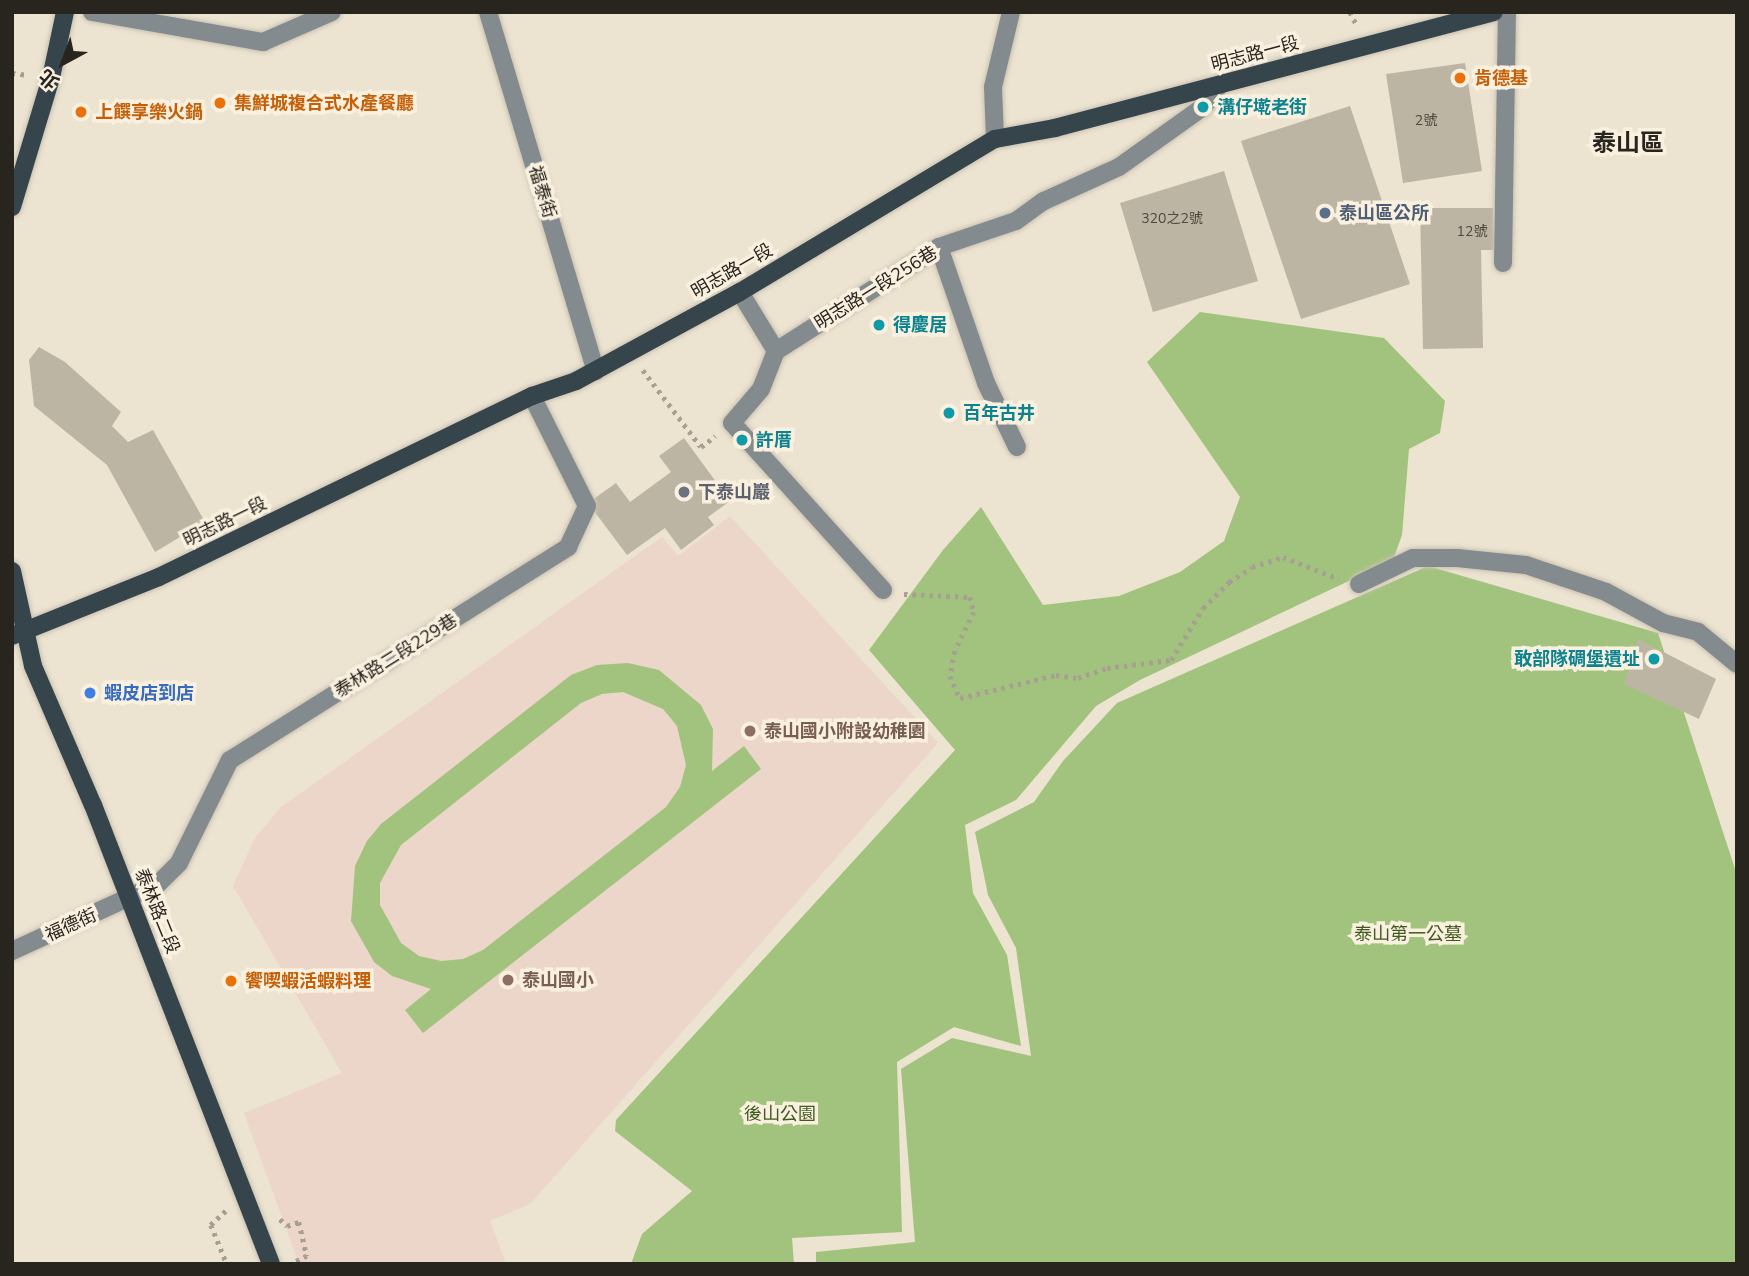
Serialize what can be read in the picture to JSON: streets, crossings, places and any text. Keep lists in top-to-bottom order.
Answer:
{
  "streets": {
    "main road": ["明志路一段", "泰林路二段"],
    "street": [
      "福泰街",
      "明志路一段256巷",
      "泰林路二段229巷",
      "福德街"
    ]
  },
  "crossings": [
    ["明志路一段", "福泰街"],
    ["明志路一段", "明志路一段256巷"],
    ["明志路一段", "泰林路二段229巷"],
    ["明志路一段", "泰林路二段"],
    ["泰林路二段229巷", "泰林路二段"],
    ["泰林路二段229巷", "福德街"],
    ["泰林路二段", "福德街"]
  ],
  "districts": ["泰山區"],
  "parks": ["泰山第一公墓", "後山公園"],
  "places": [
    "肯德基",
    "集鮮城複合式水產餐廳",
    "溝仔墘老街",
    "上饌享樂火鍋",
    "泰山區公所",
    "得慶居",
    "百年古井",
    "許厝",
    "下泰山巖",
    "敢部隊碉堡遺址",
    "蝦皮店到店",
    "泰山國小附設幼稚園",
    "泰山國小",
    "饗喫蝦活蝦料理"
  ],
  "house_numbers": ["2號", "320之2號", "12號"],
  "north": "bottom left"
}
